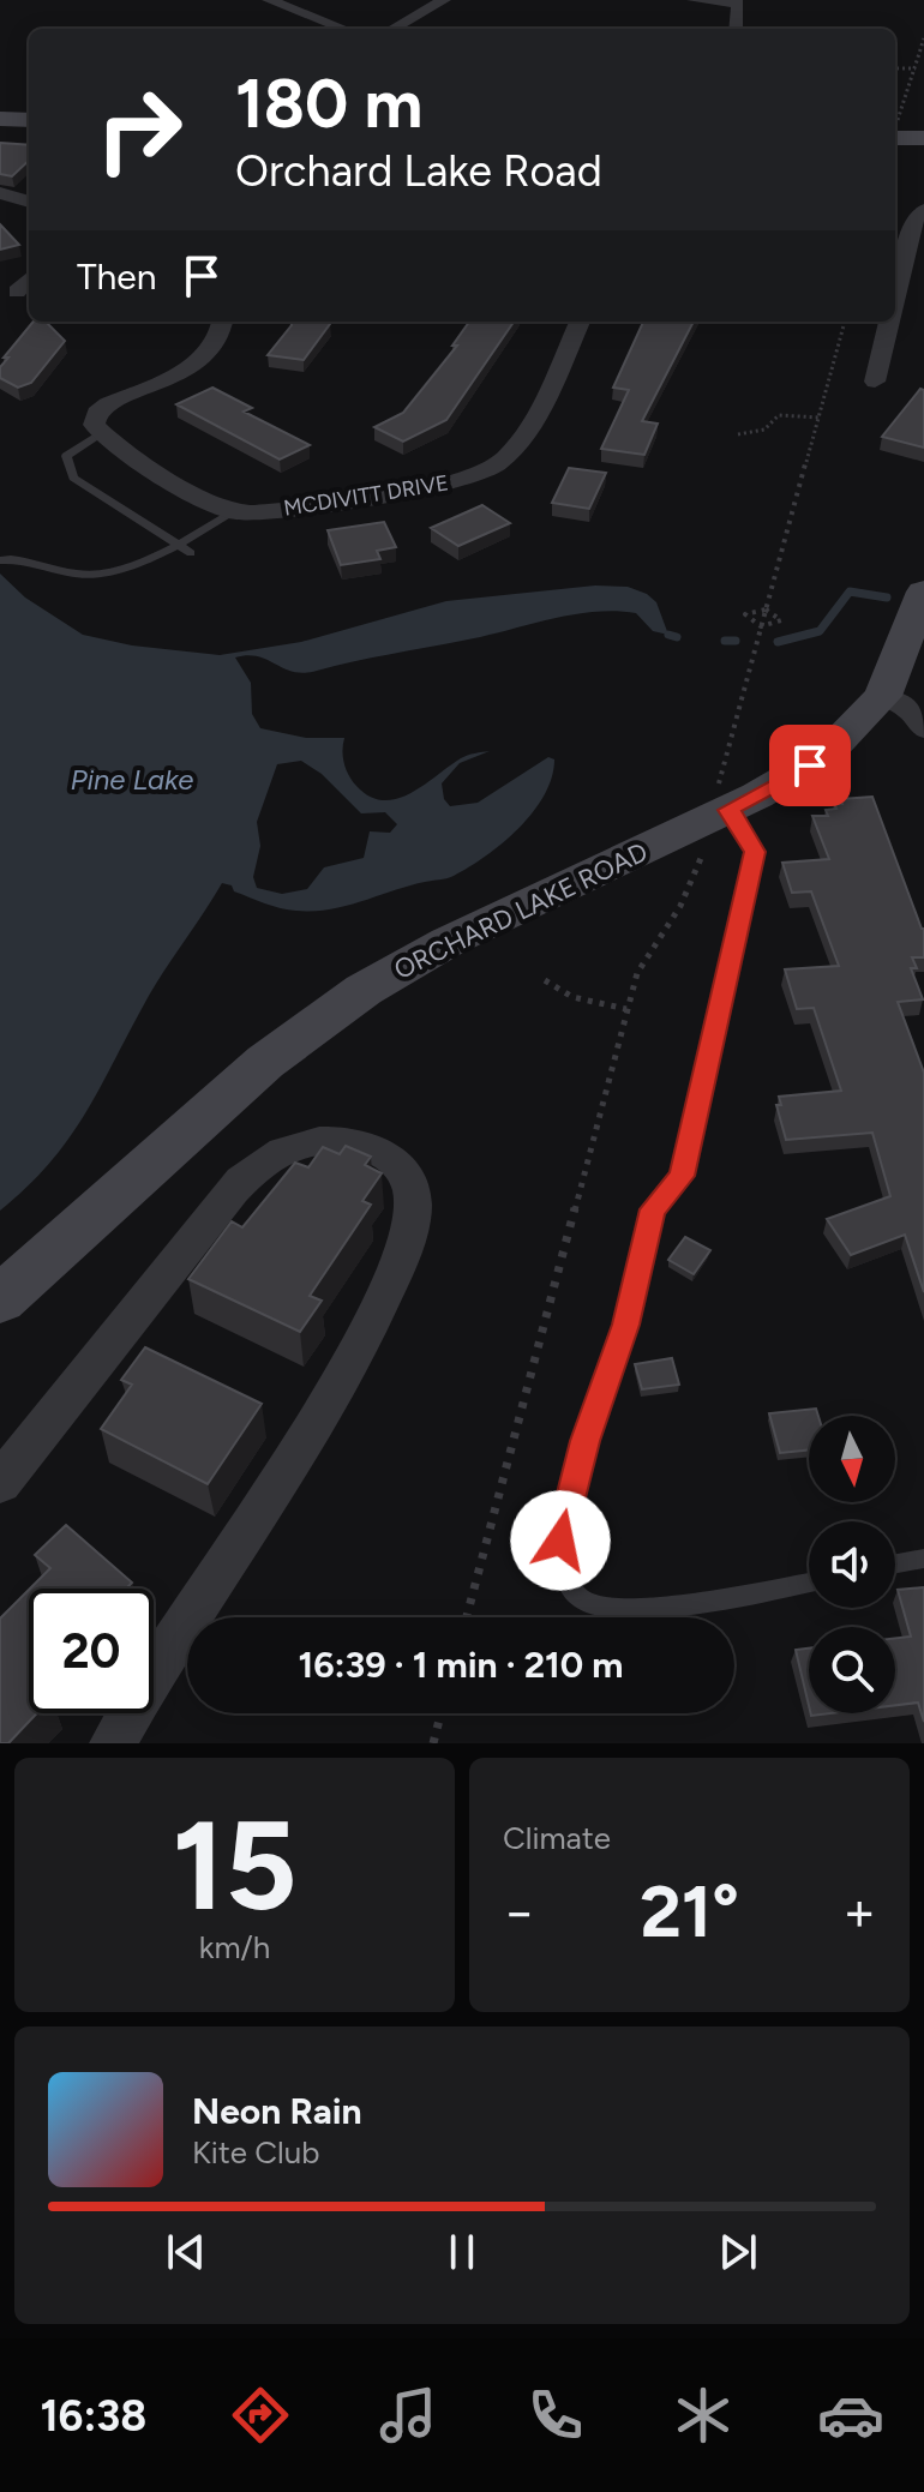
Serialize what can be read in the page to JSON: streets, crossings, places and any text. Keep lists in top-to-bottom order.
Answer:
{
  "streets": {
    "main road": ["ORCHARD LAKE ROAD"],
    "street": ["MCDIVITT DRIVE"]
  },
  "water": ["Pine Lake"],
  "north": "bottom",
  "page": {
    "turn": ["180 m", "Orchard Lake Road"],
    "then": "Then",
    "limit": "20",
    "trip": "16:39 · 1 min · 210 m",
    "tile": [
      ["15", "km/h"],
      "Climate"
    ],
    "heat": ["−", "21°", "+"],
    "song": ["Neon Rain", "Kite Club"],
    "tabs": "16:38"
  }
}
